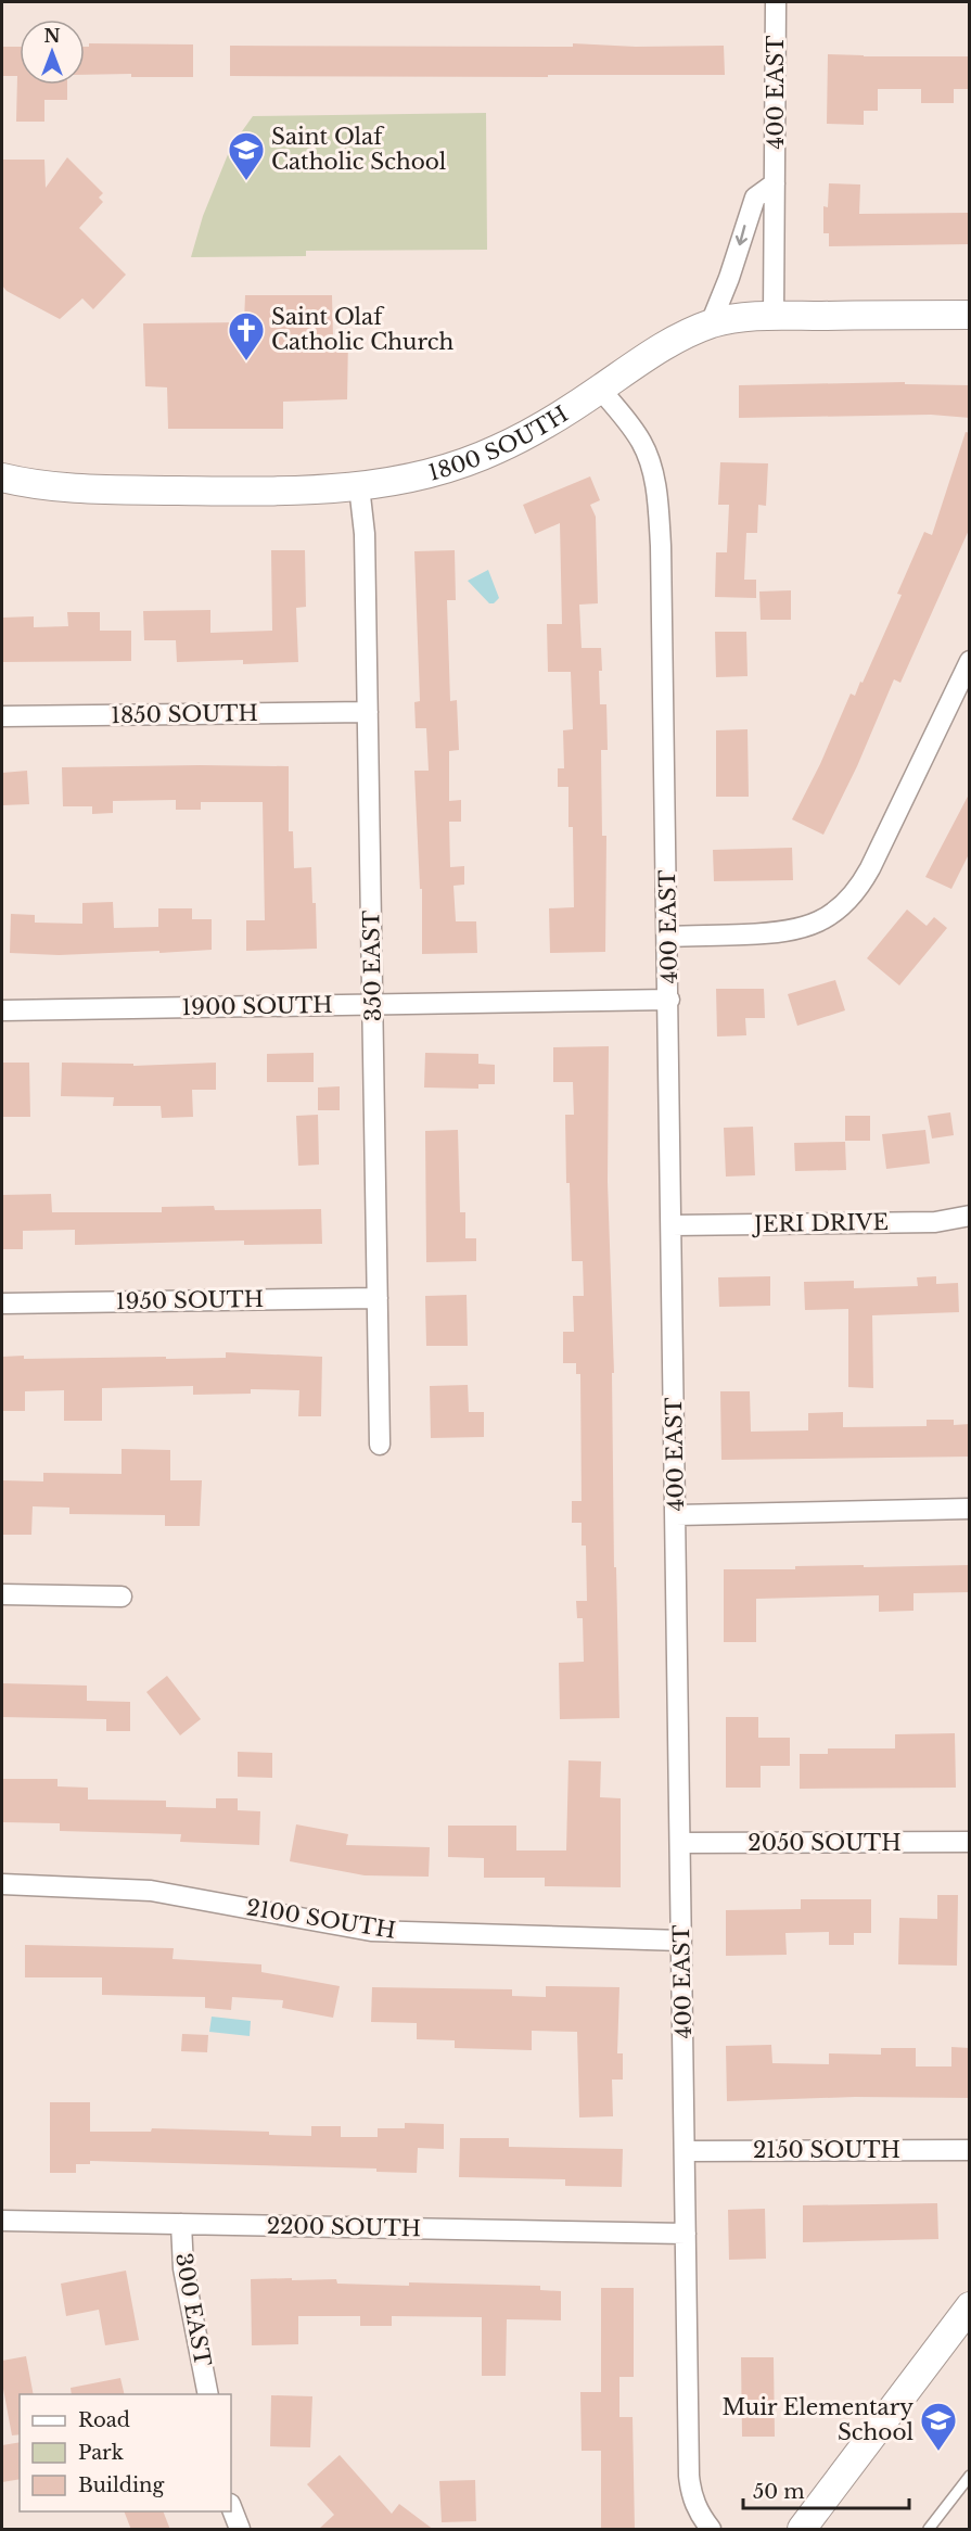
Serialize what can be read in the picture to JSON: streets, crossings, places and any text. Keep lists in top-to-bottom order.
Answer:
{
  "streets": {
    "main road": ["1800 SOUTH"],
    "street": [
      "400 EAST",
      "1850 SOUTH",
      "350 EAST",
      "1900 SOUTH",
      "JERI DRIVE",
      "1950 SOUTH",
      "2050 SOUTH",
      "2100 SOUTH",
      "2150 SOUTH",
      "2200 SOUTH",
      "300 EAST"
    ]
  },
  "crossings": [
    ["400 EAST", "1800 SOUTH"],
    ["400 EAST", "1900 SOUTH"],
    ["400 EAST", "JERI DRIVE"],
    ["400 EAST", "2050 SOUTH"],
    ["400 EAST", "2100 SOUTH"],
    ["400 EAST", "2150 SOUTH"],
    ["400 EAST", "2200 SOUTH"],
    ["1800 SOUTH", "350 EAST"],
    ["1850 SOUTH", "350 EAST"],
    ["350 EAST", "1900 SOUTH"],
    ["350 EAST", "1950 SOUTH"],
    ["2200 SOUTH", "300 EAST"]
  ],
  "places": {
    "school or university": ["Saint Olaf Catholic School", "Muir Elementary School"],
    "church": ["Saint Olaf Catholic Church"]
  },
  "legend": ["Road", "Park", "Building"],
  "scale_bar": "50 m",
  "north": "top"
}
